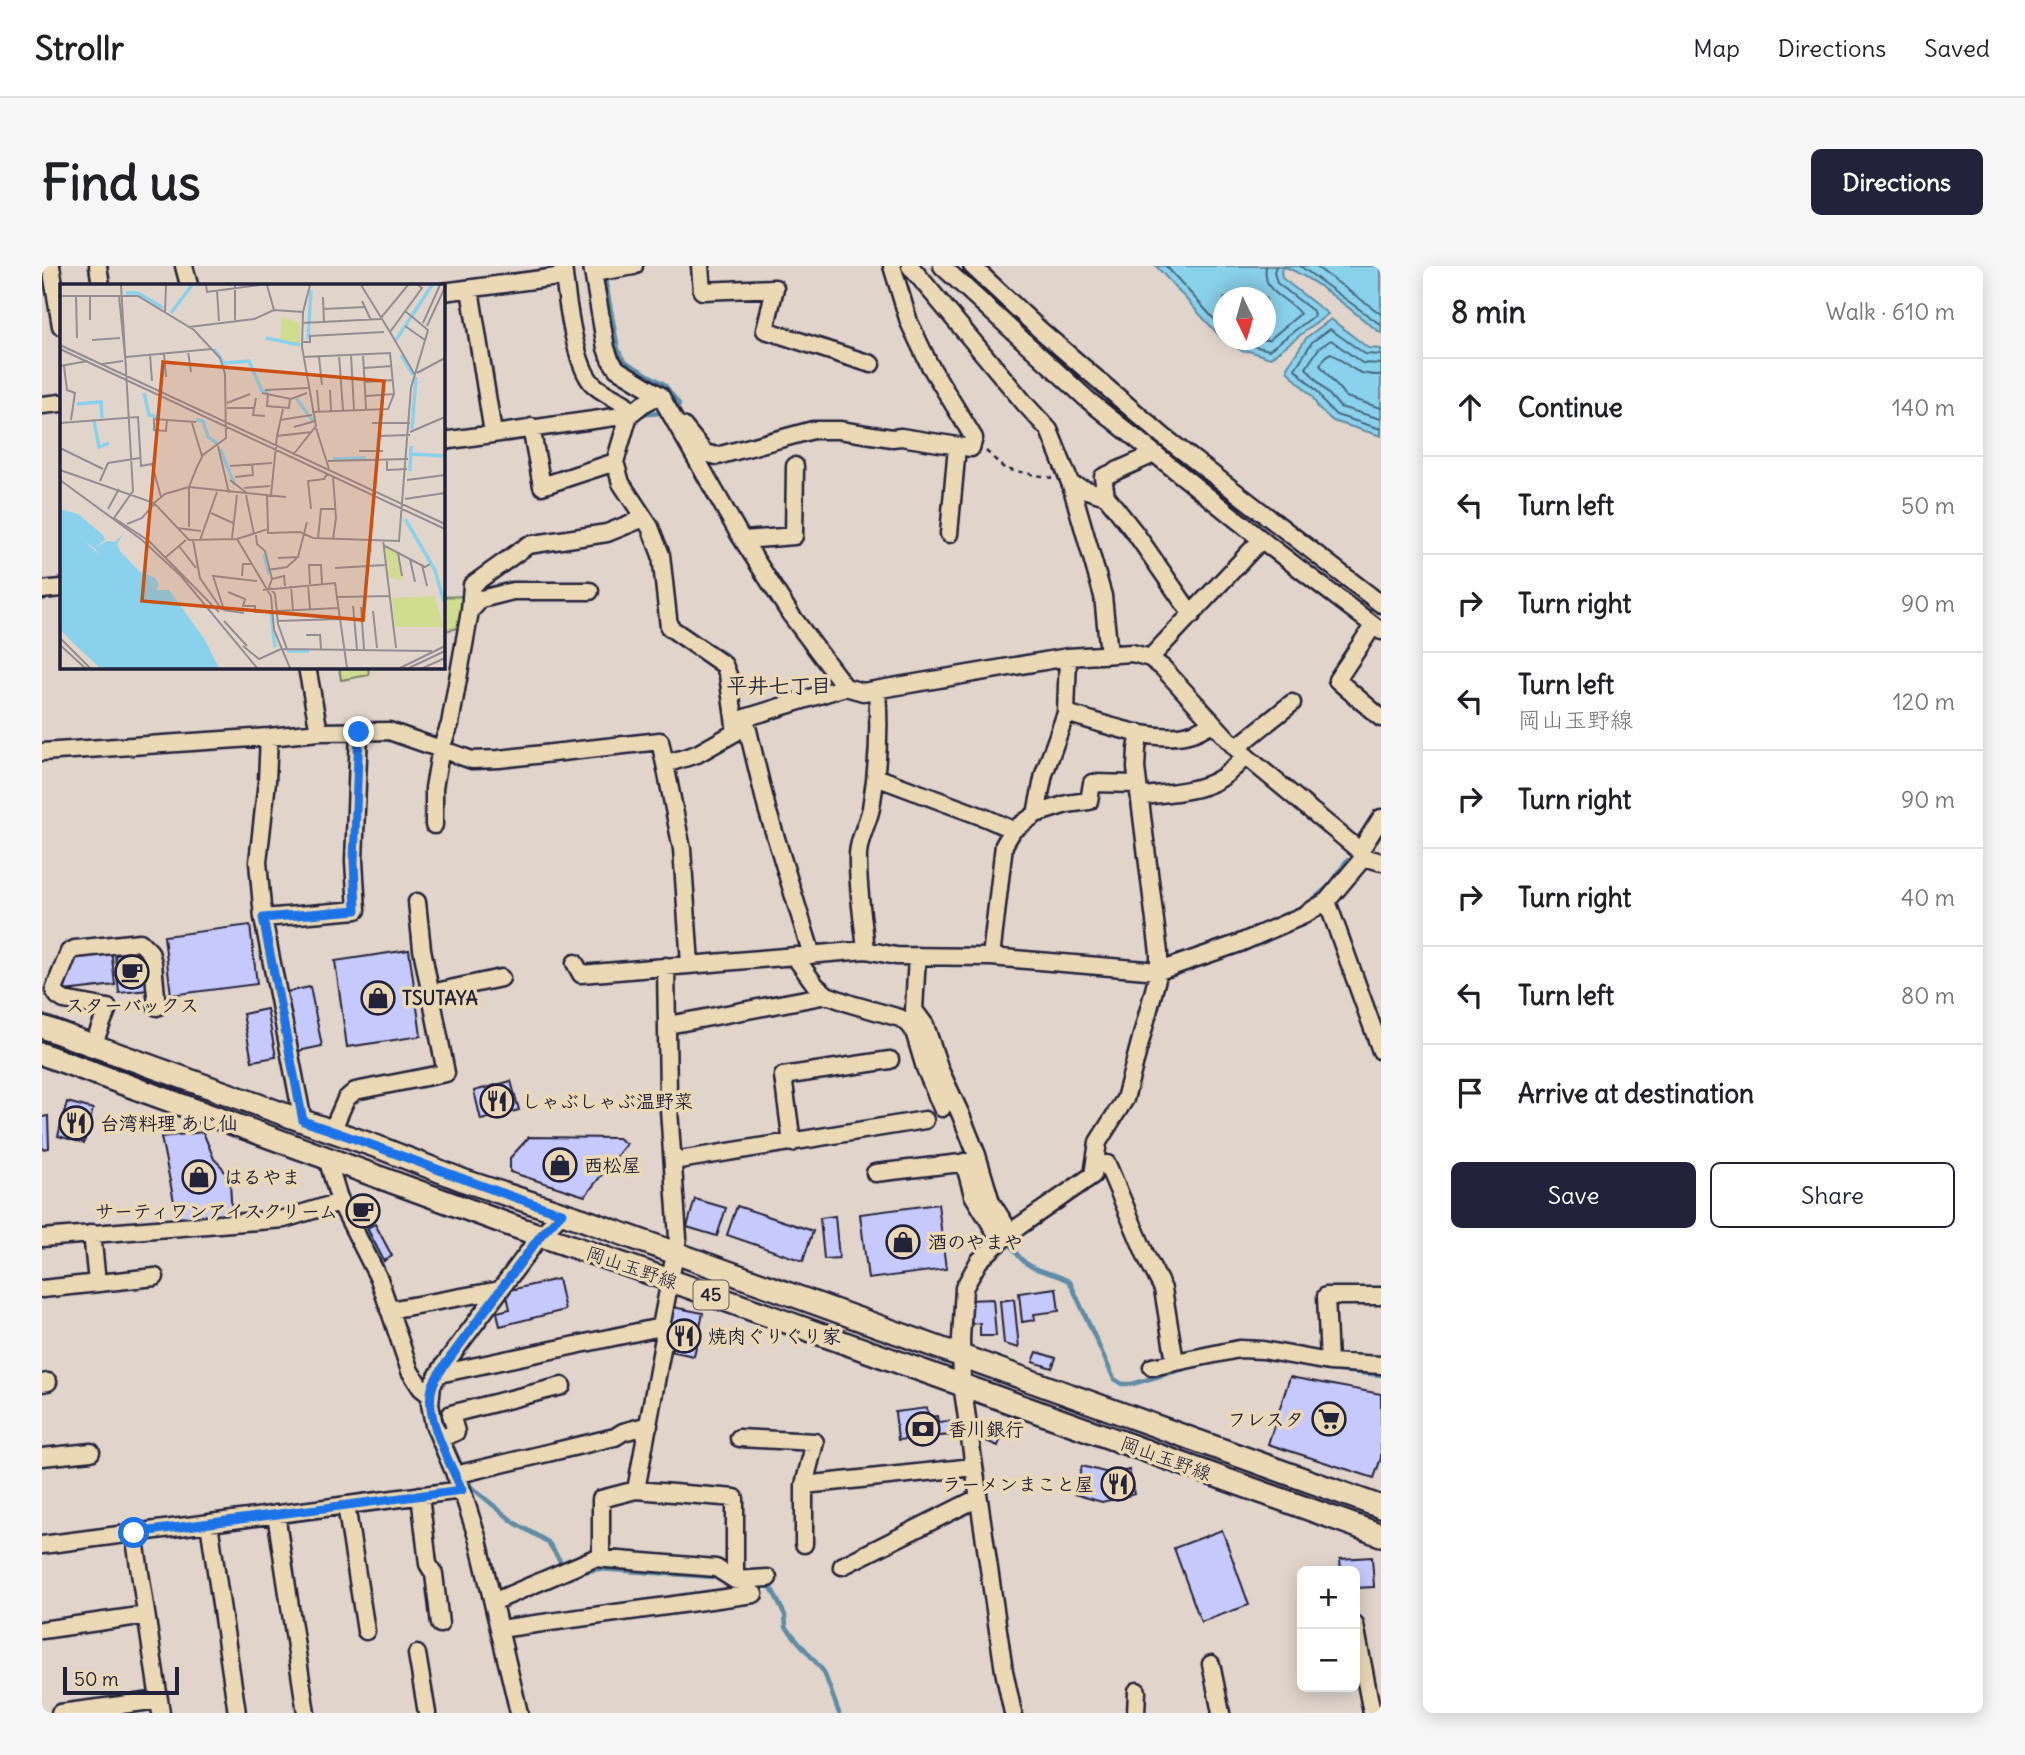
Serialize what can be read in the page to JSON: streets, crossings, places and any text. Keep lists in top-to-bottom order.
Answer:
{
  "streets": {
    "main road": ["岡山玉野線", "45"]
  },
  "districts": ["平井七丁目"],
  "places": {
    "cafe": ["スターバックス", "サーティワンアイスクリーム"],
    "shop": [
      "TSUTAYA",
      "西松屋",
      "はるやま",
      "酒のやまや"
    ],
    "restaurant": [
      "しゃぶしゃぶ温野菜",
      "台湾料理 あじ仙",
      "焼肉ぐりぐり家",
      "ラーメンまこと屋"
    ],
    "supermarket": ["フレスタ"],
    "bank": ["香川銀行"]
  },
  "scale_bar": "50 m",
  "north": "bottom",
  "page": {
    "header": "Strollr",
    "nav": ["Map", "Directions", "Saved"],
    "buttons": [
      "Directions",
      ["Save", "Share"]
    ],
    "title": "Find us",
    "heading": ["8 min", "Walk · 610 m"],
    "list": [
      ["Continue", "140 m"],
      ["Turn left", "50 m"],
      ["Turn right", "90 m"],
      ["Turn left", "岡山玉野線", "120 m"],
      ["Turn right", "90 m"],
      ["Turn right", "40 m"],
      ["Turn left", "80 m"],
      "Arrive at destination"
    ],
    "map_buttons": ["+", "−"],
    "scale": "50 m"
  }
}
